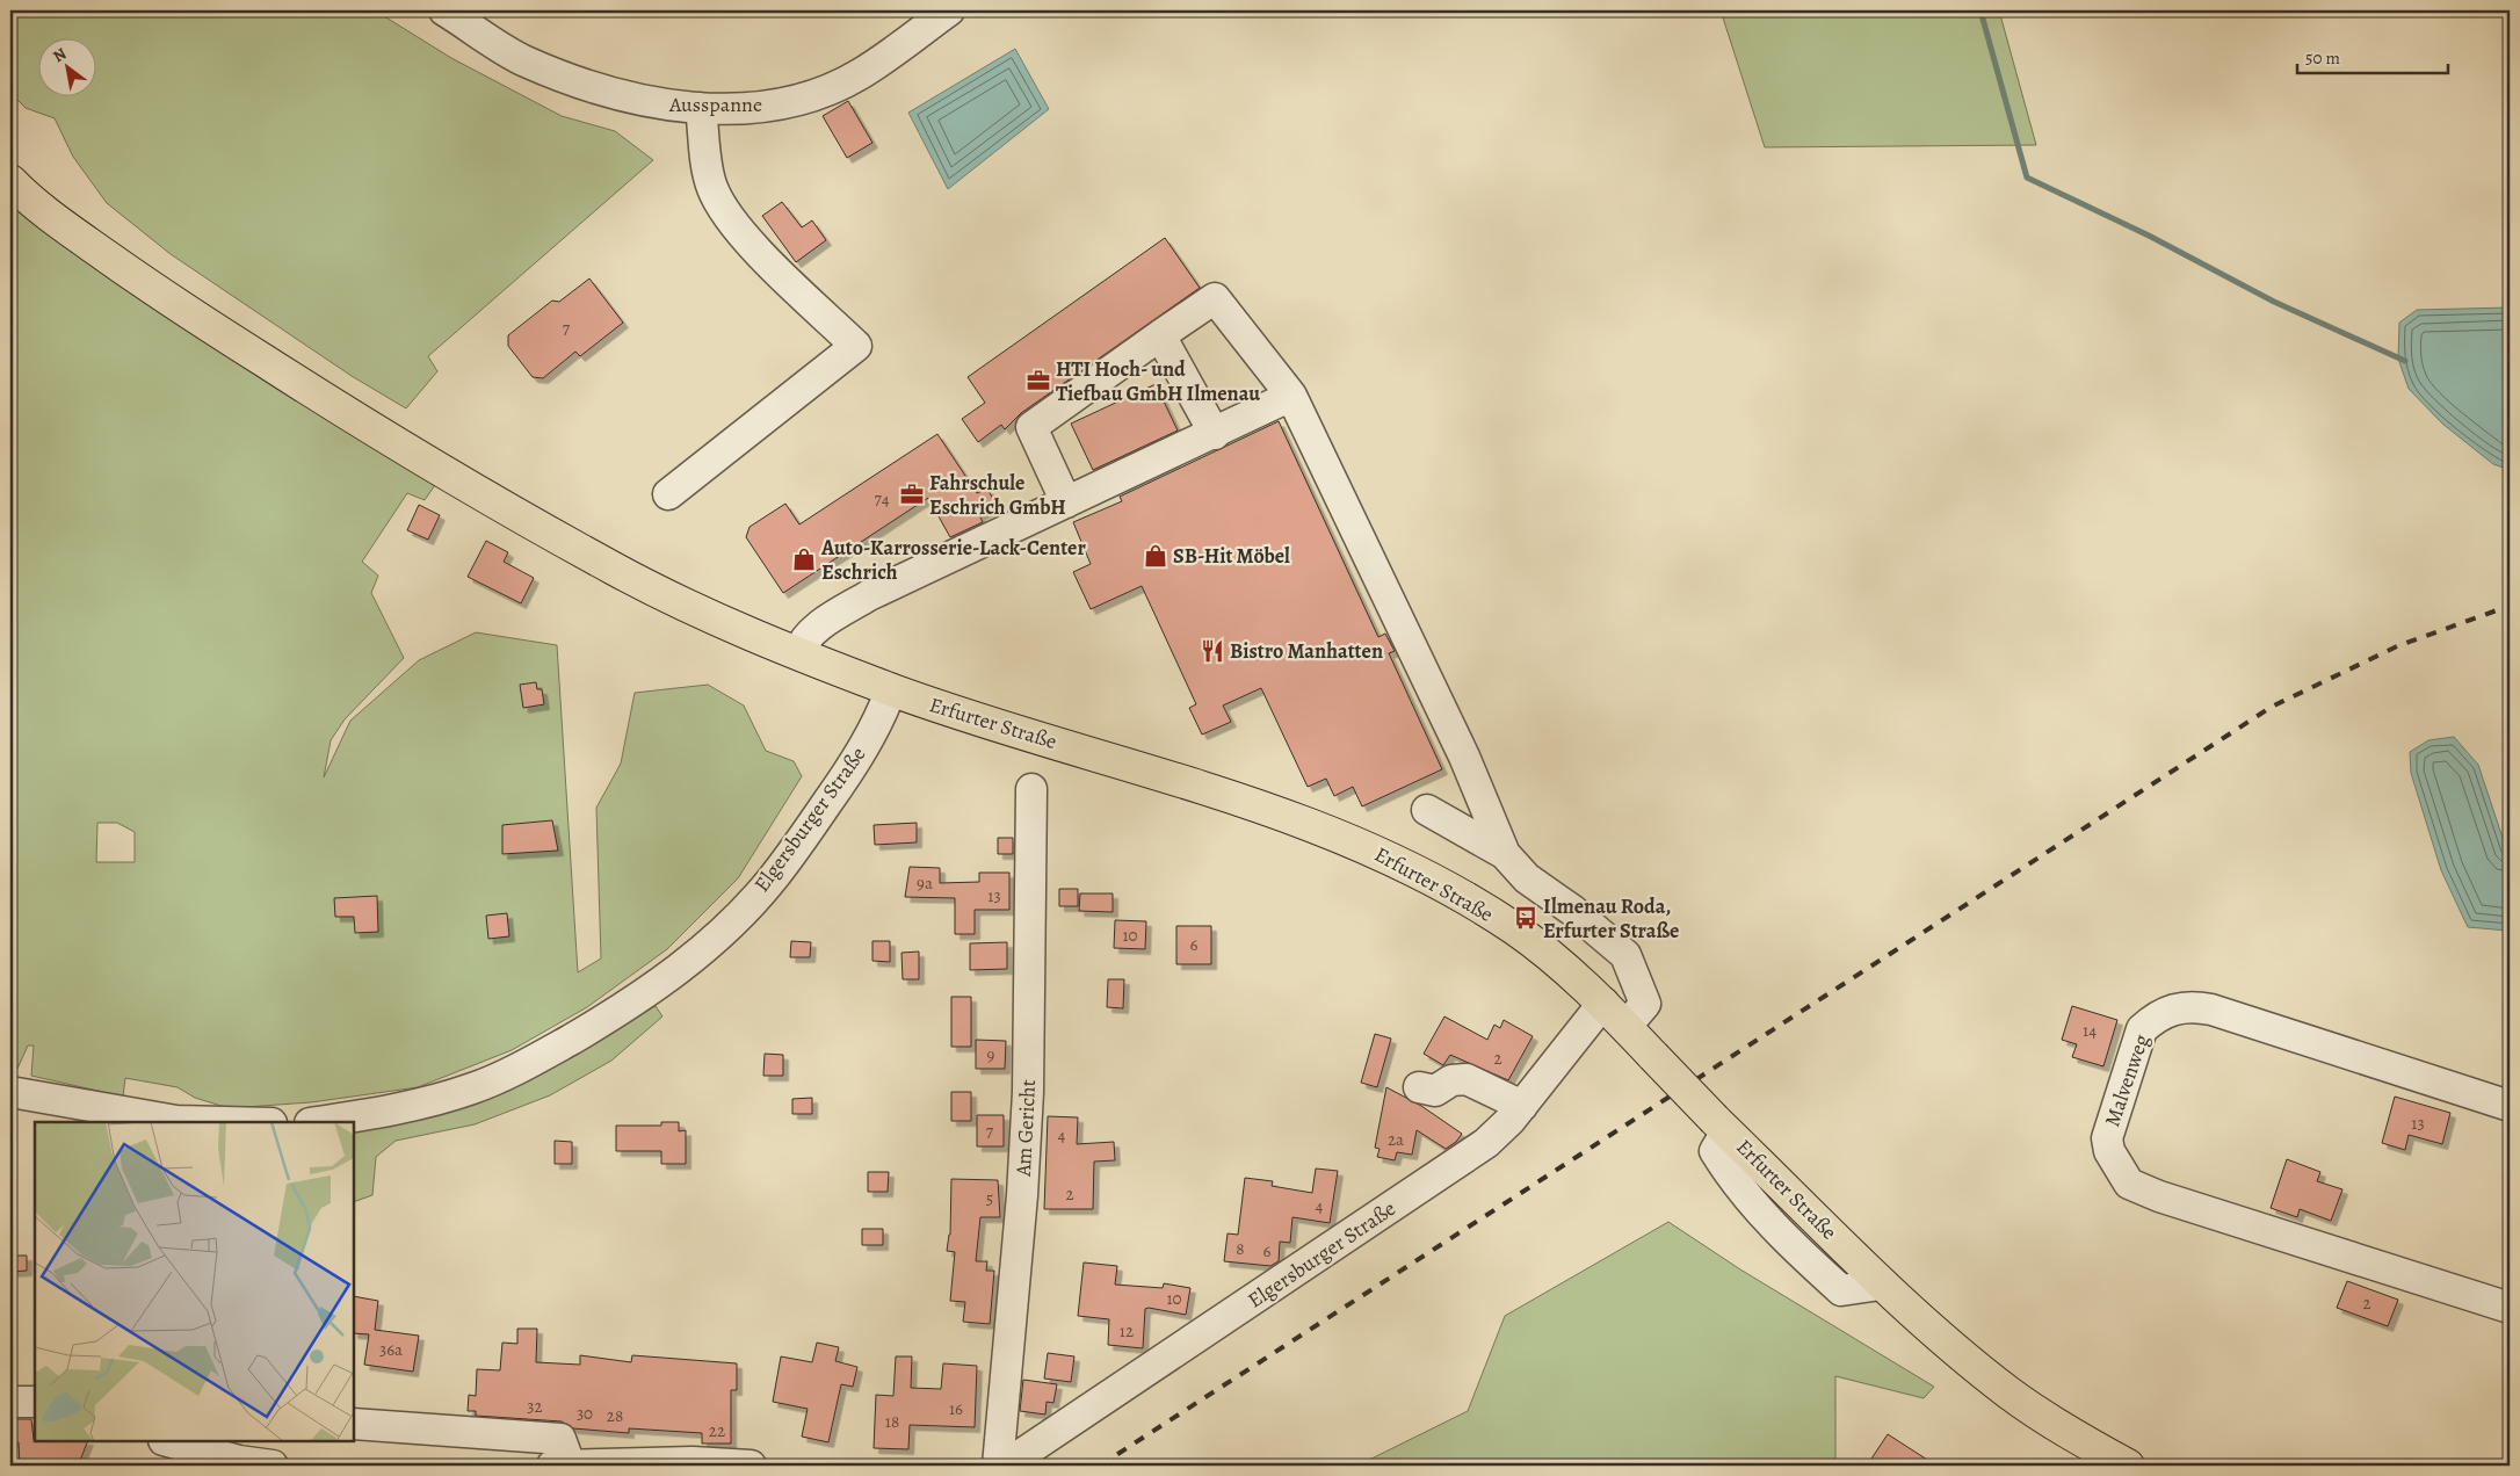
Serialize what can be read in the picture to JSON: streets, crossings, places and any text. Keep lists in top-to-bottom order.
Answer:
{
  "streets": {
    "main road": ["Erfurter Straße"],
    "street": [
      "Ausspanne",
      "Elgersburger Straße",
      "Malvenweg",
      "Am Gericht"
    ]
  },
  "crossings": [
    ["Erfurter Straße", "Elgersburger Straße"]
  ],
  "places": {
    "office": ["HTI Hoch- und Tiefbau GmbH Ilmenau", "Fahrschule Eschrich GmbH"],
    "shop": ["SB-Hit Möbel", "Auto-Karrosserie-Lack-Center Eschrich"],
    "restaurant": ["Bistro Manhatten"],
    "bus stop": ["Ilmenau Roda, Erfurter Straße"]
  },
  "house_numbers": [
    "7",
    "74",
    "9a",
    "13",
    "10",
    "6",
    "14",
    "9",
    "2",
    "13",
    "7",
    "4",
    "2a",
    "2",
    "5",
    "4",
    "8",
    "6",
    "10",
    "2",
    "12",
    "36a",
    "32",
    "16",
    "30",
    "28",
    "18",
    "22"
  ],
  "scale_bar": "50 m",
  "north": "top left"
}
